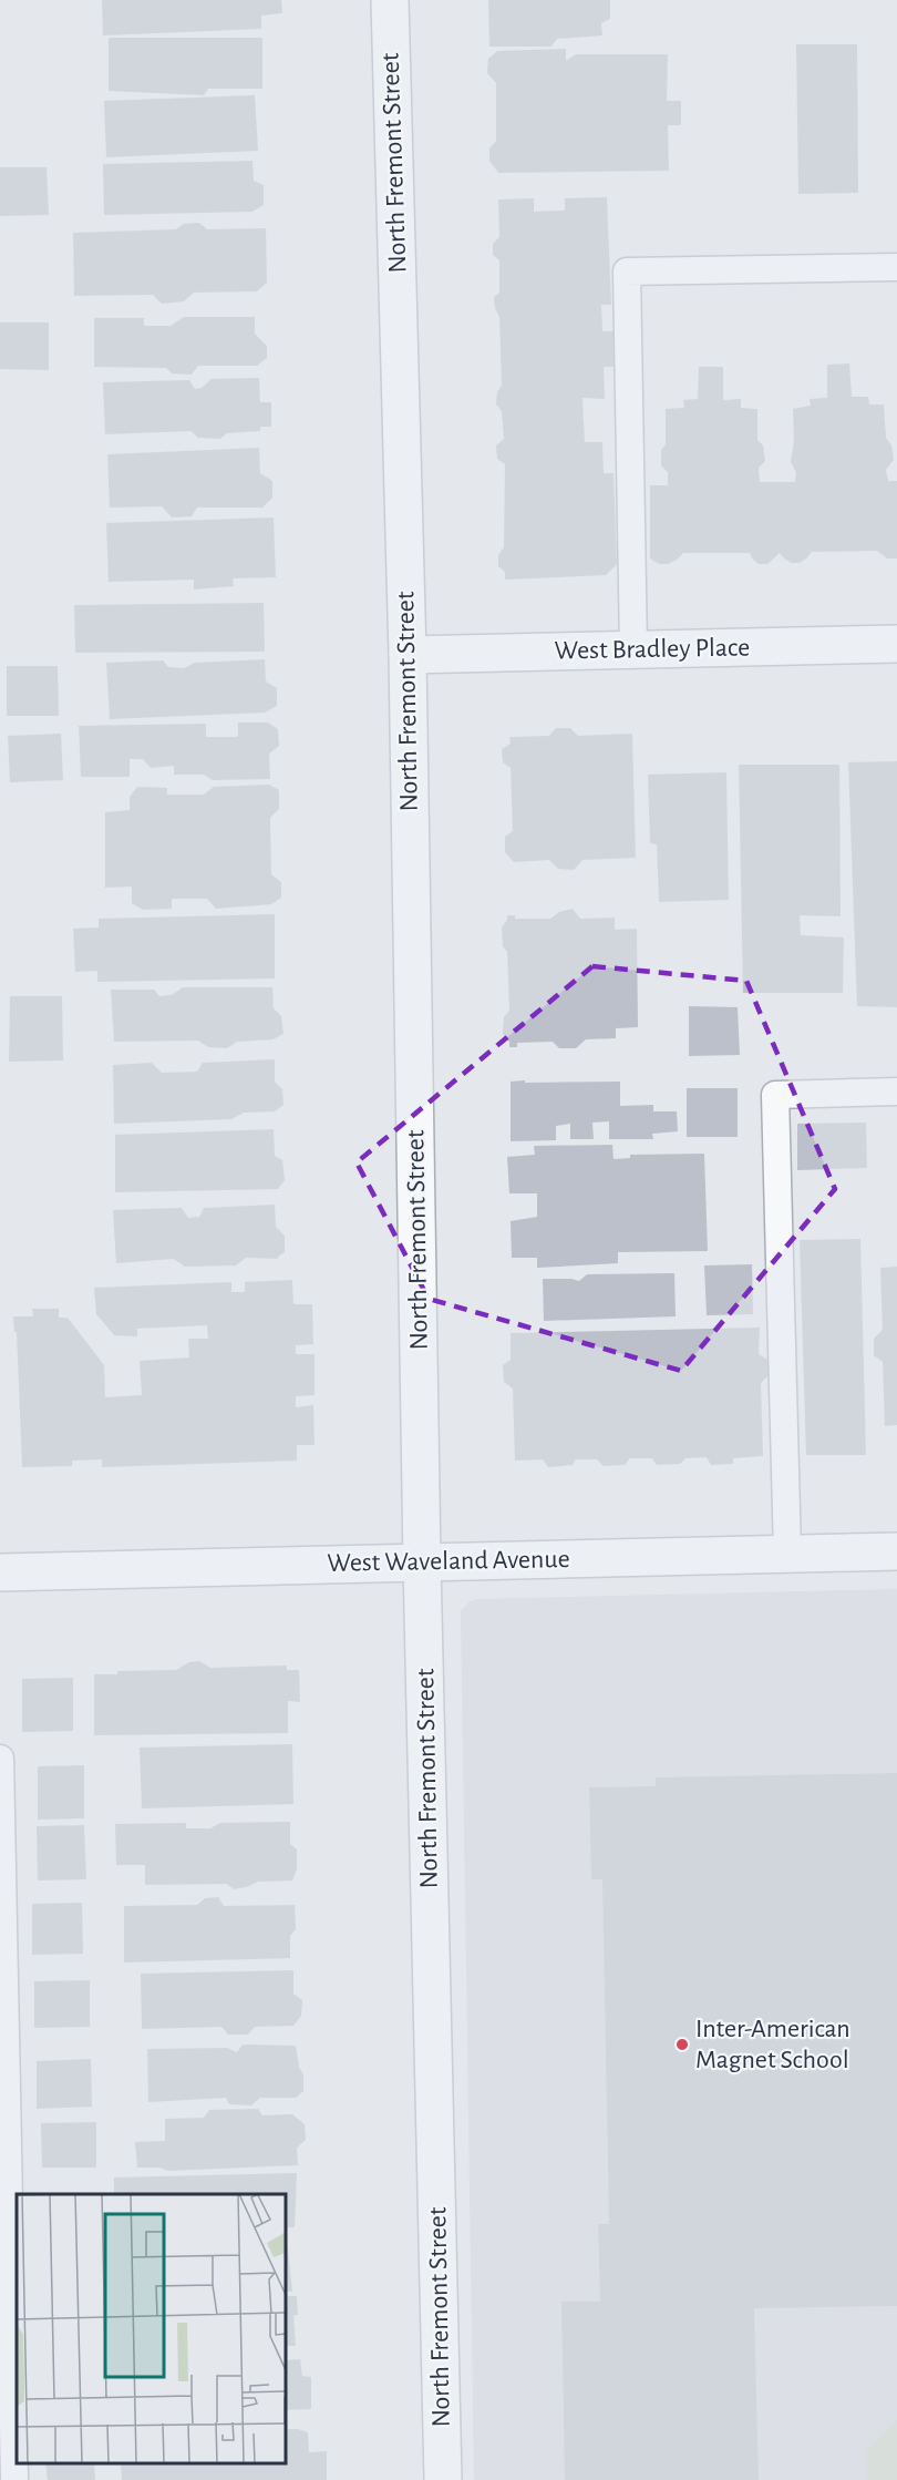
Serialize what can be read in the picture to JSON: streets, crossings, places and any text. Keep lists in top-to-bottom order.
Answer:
{
  "streets": {
    "street": ["North Fremont Street", "West Bradley Place", "West Waveland Avenue"]
  },
  "crossings": [
    ["North Fremont Street", "West Bradley Place"],
    ["North Fremont Street", "West Waveland Avenue"]
  ],
  "places": ["Inter-American Magnet School"]
}
